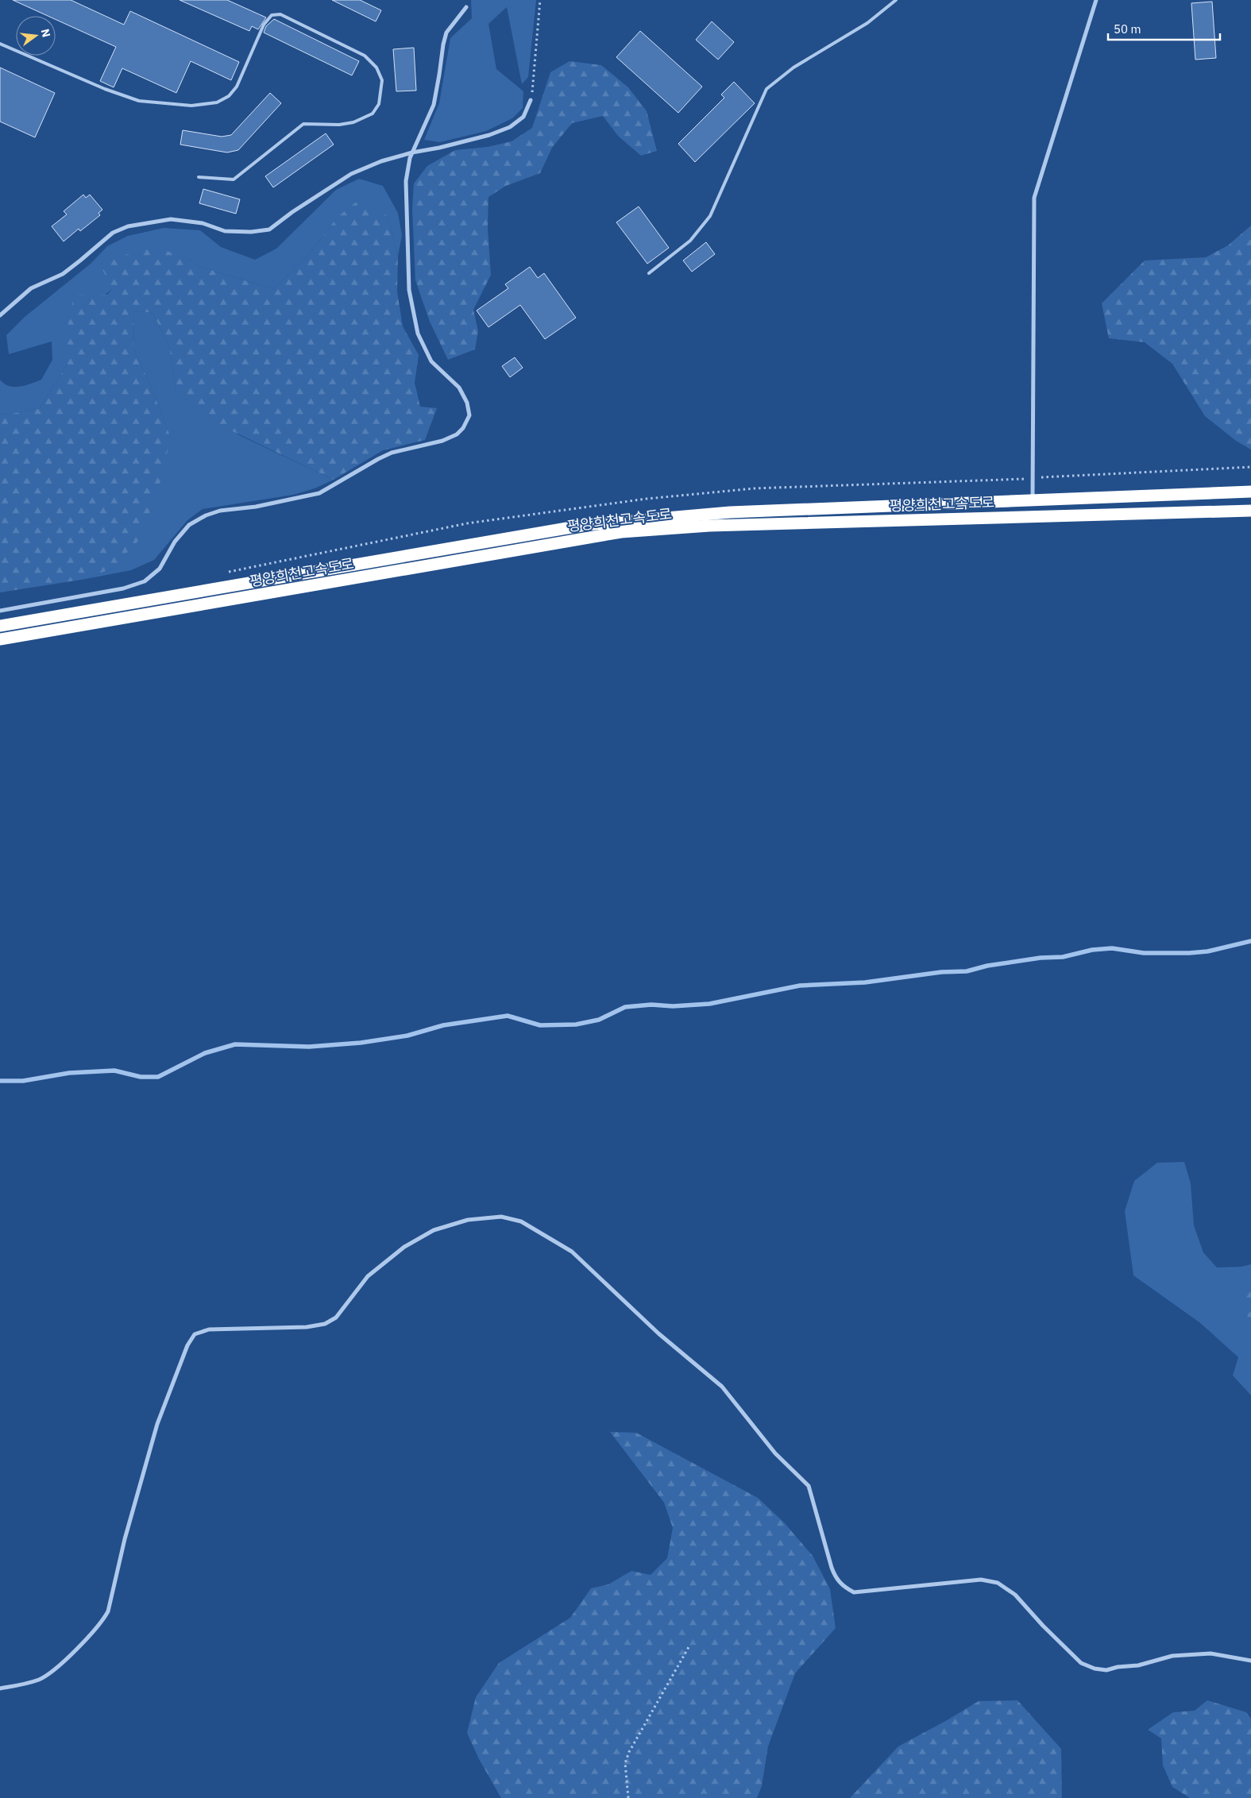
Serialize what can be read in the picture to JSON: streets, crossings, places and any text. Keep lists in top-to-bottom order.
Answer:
{
  "streets": {
    "highway": ["평양희천고속도로"]
  },
  "scale_bar": "50 m",
  "north": "right"
}
